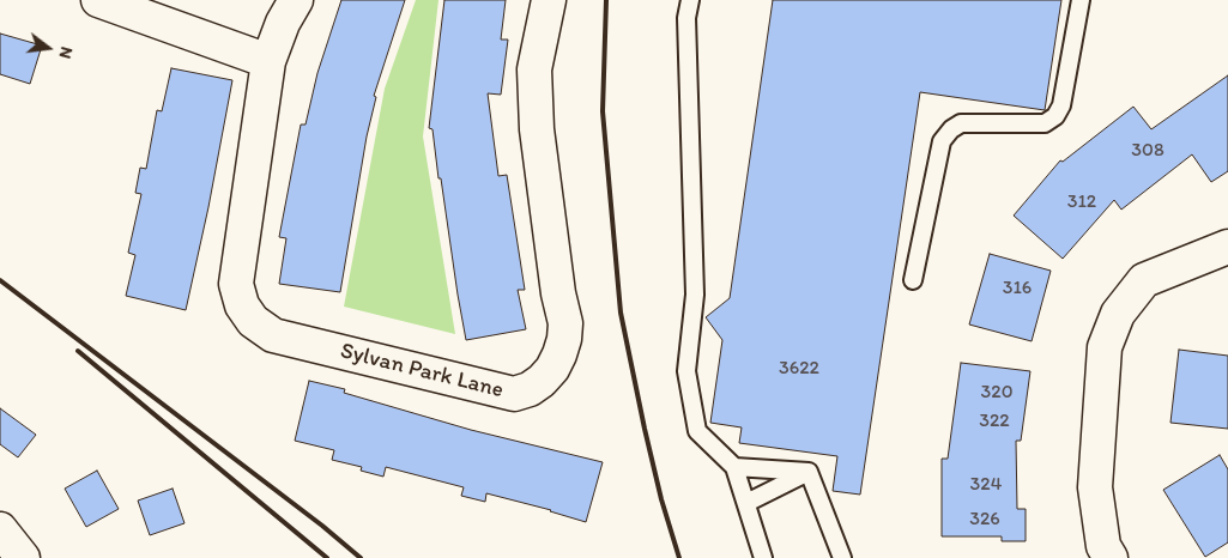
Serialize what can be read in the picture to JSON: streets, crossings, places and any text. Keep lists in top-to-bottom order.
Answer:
{
  "streets": {
    "street": ["Sylvan Park Lane"]
  },
  "house_numbers": [
    "308",
    "312",
    "316",
    "3622",
    "320",
    "322",
    "324",
    "326"
  ],
  "north": "right"
}
